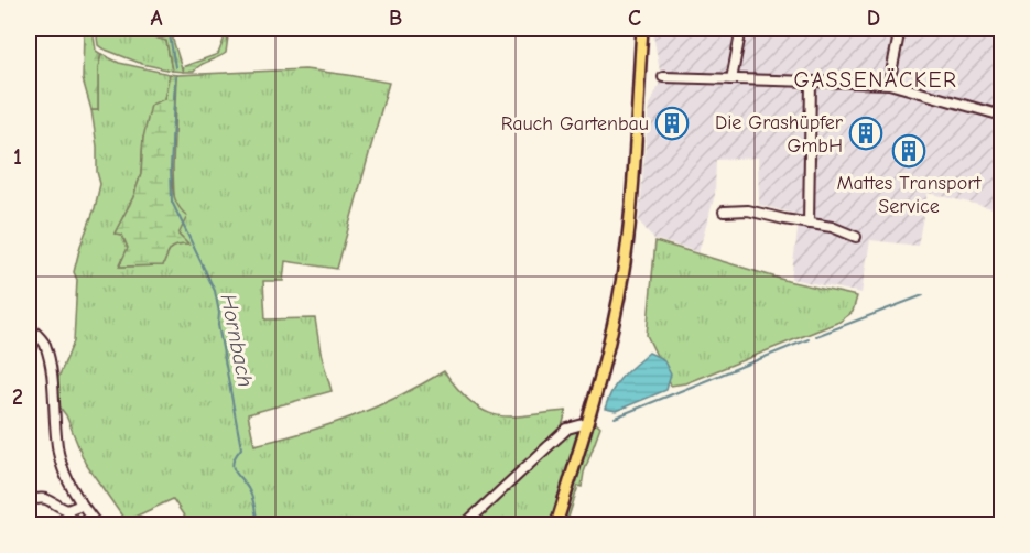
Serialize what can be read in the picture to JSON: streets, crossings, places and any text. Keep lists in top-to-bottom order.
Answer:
{
  "districts": ["GASSENÄCKER"],
  "water": ["Hornbach"],
  "places": {
    "building": ["Rauch Gartenbau", "Die Grashüpfer GmbH", "Mattes Transport Service"]
  },
  "grid": {
    "columns": [
      "A",
      "B",
      "C",
      "D"
    ],
    "rows": ["1", "2"]
  }
}
